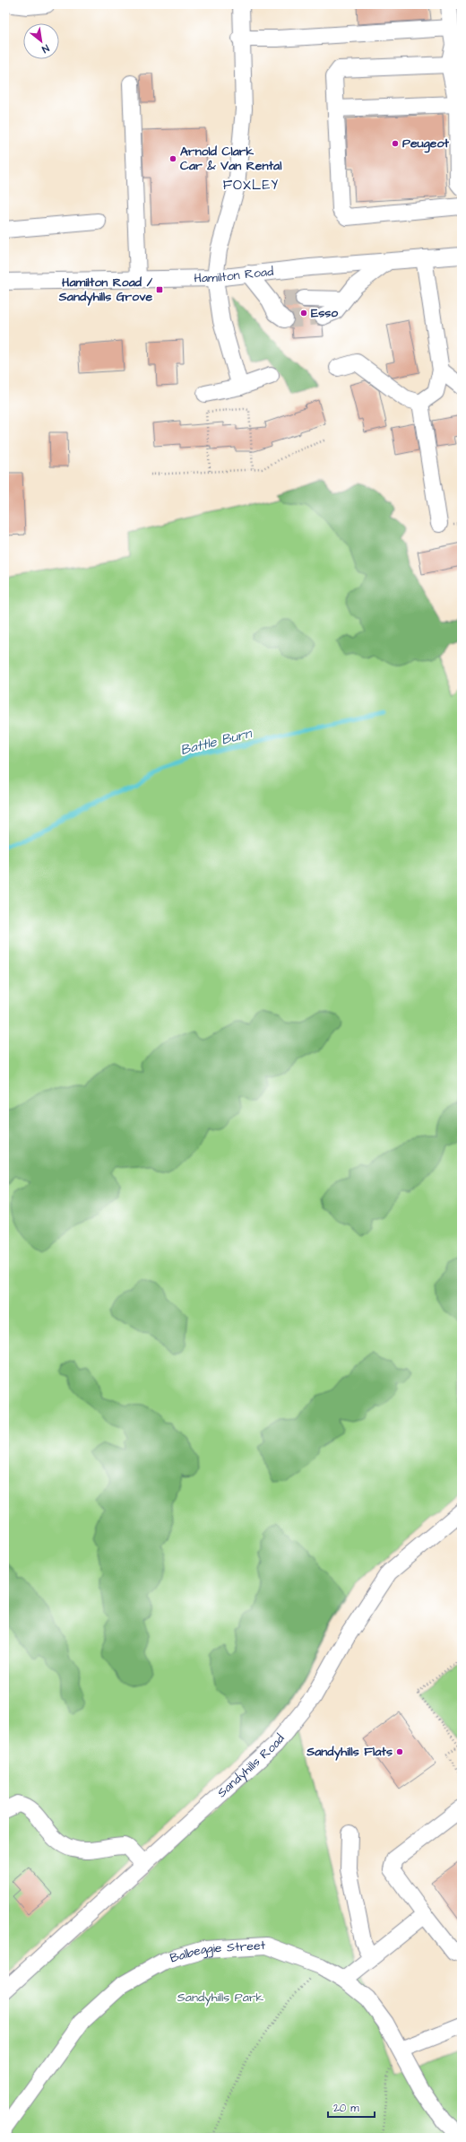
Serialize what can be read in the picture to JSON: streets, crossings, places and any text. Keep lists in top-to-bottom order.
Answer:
{
  "streets": {
    "street": ["Hamilton Road", "Sandyhills Road", "Balbeggie Street"]
  },
  "districts": ["FOXLEY"],
  "water": ["Battle Burn"],
  "parks": ["Sandyhills Park"],
  "places": {
    "other": [
      "Peugeot",
      "Arnold Clark Car & Van Rental",
      "Esso",
      "Sandyhills Flats"
    ],
    "transit": ["Hamilton Road / Sandyhills Grove"]
  },
  "scale_bar": "20 m",
  "north": "bottom right"
}
